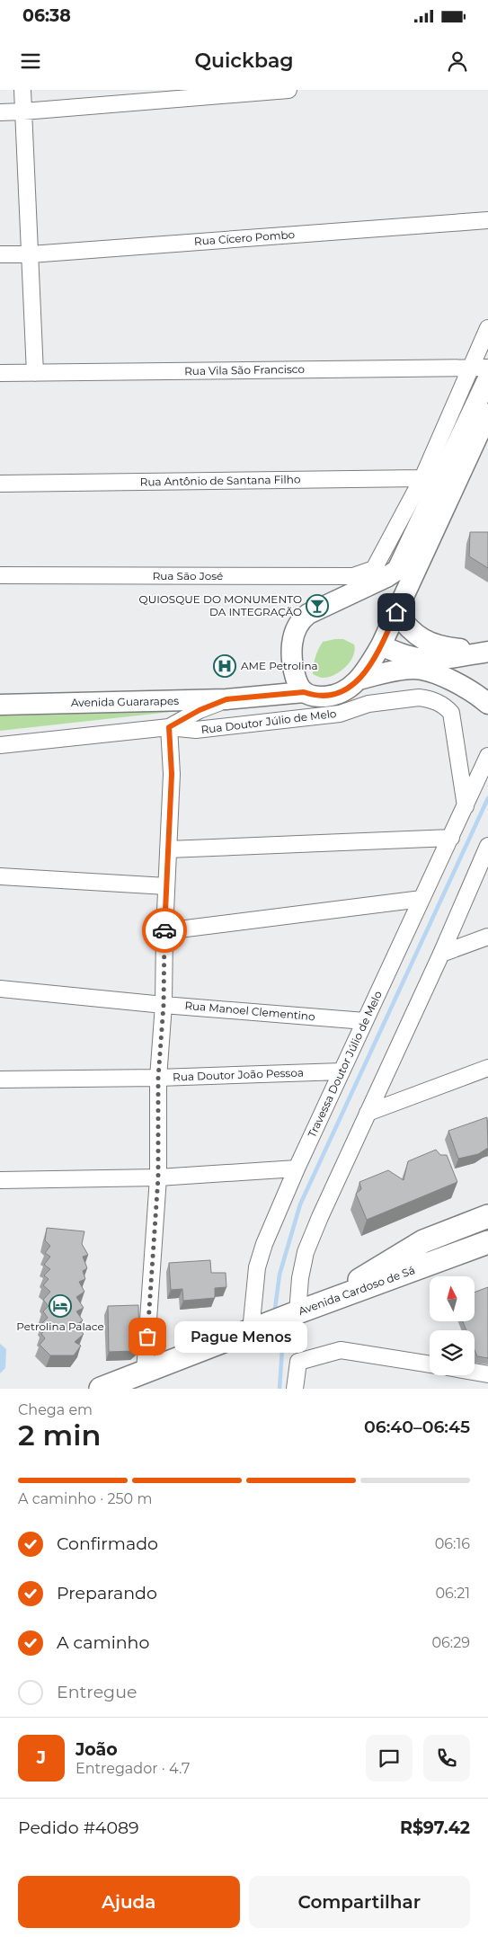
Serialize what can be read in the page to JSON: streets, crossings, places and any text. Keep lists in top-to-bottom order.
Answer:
{
  "streets": {
    "highway": ["Avenida Cardoso de Sá"],
    "main road": ["Avenida Guararapes"],
    "street": [
      "Rua Cícero Pombo",
      "Rua Vila São Francisco",
      "Rua Antônio de Santana Filho",
      "Rua São José",
      "Rua Doutor Júlio de Melo",
      "Rua Manoel Clementino",
      "Travessa Doutor Júlio de Melo",
      "Rua Doutor João Pessoa"
    ]
  },
  "crossings": [
    ["Rua Doutor Júlio de Melo", "Travessa Doutor Júlio de Melo"],
    ["Rua Manoel Clementino", "Travessa Doutor Júlio de Melo"],
    ["Travessa Doutor Júlio de Melo", "Rua Doutor João Pessoa"],
    ["Travessa Doutor Júlio de Melo", "Avenida Cardoso de Sá"]
  ],
  "places": {
    "bar": ["QUIOSQUE DO MONUMENTO DA INTEGRAÇÃO"],
    "hospital": ["AME Petrolina"],
    "hotel": ["Petrolina Palace"],
    "other": ["Pague Menos"]
  },
  "north": "top",
  "page": {
    "status": "06:38",
    "header": "Quickbag",
    "bubble": "Pague Menos",
    "heading": ["2 min", "Chega em", "06:40–06:45"],
    "panel": [
      "João",
      "Entregador · 4.7",
      "Pedido #4089",
      "R$97.42"
    ],
    "bar": "A caminho · 250 m",
    "list": [
      ["Confirmado", "06:16"],
      ["Preparando", "06:21"],
      ["A caminho", "06:29"],
      "Entregue"
    ],
    "round": "J",
    "buttons": ["Ajuda", "Compartilhar"]
  }
}
